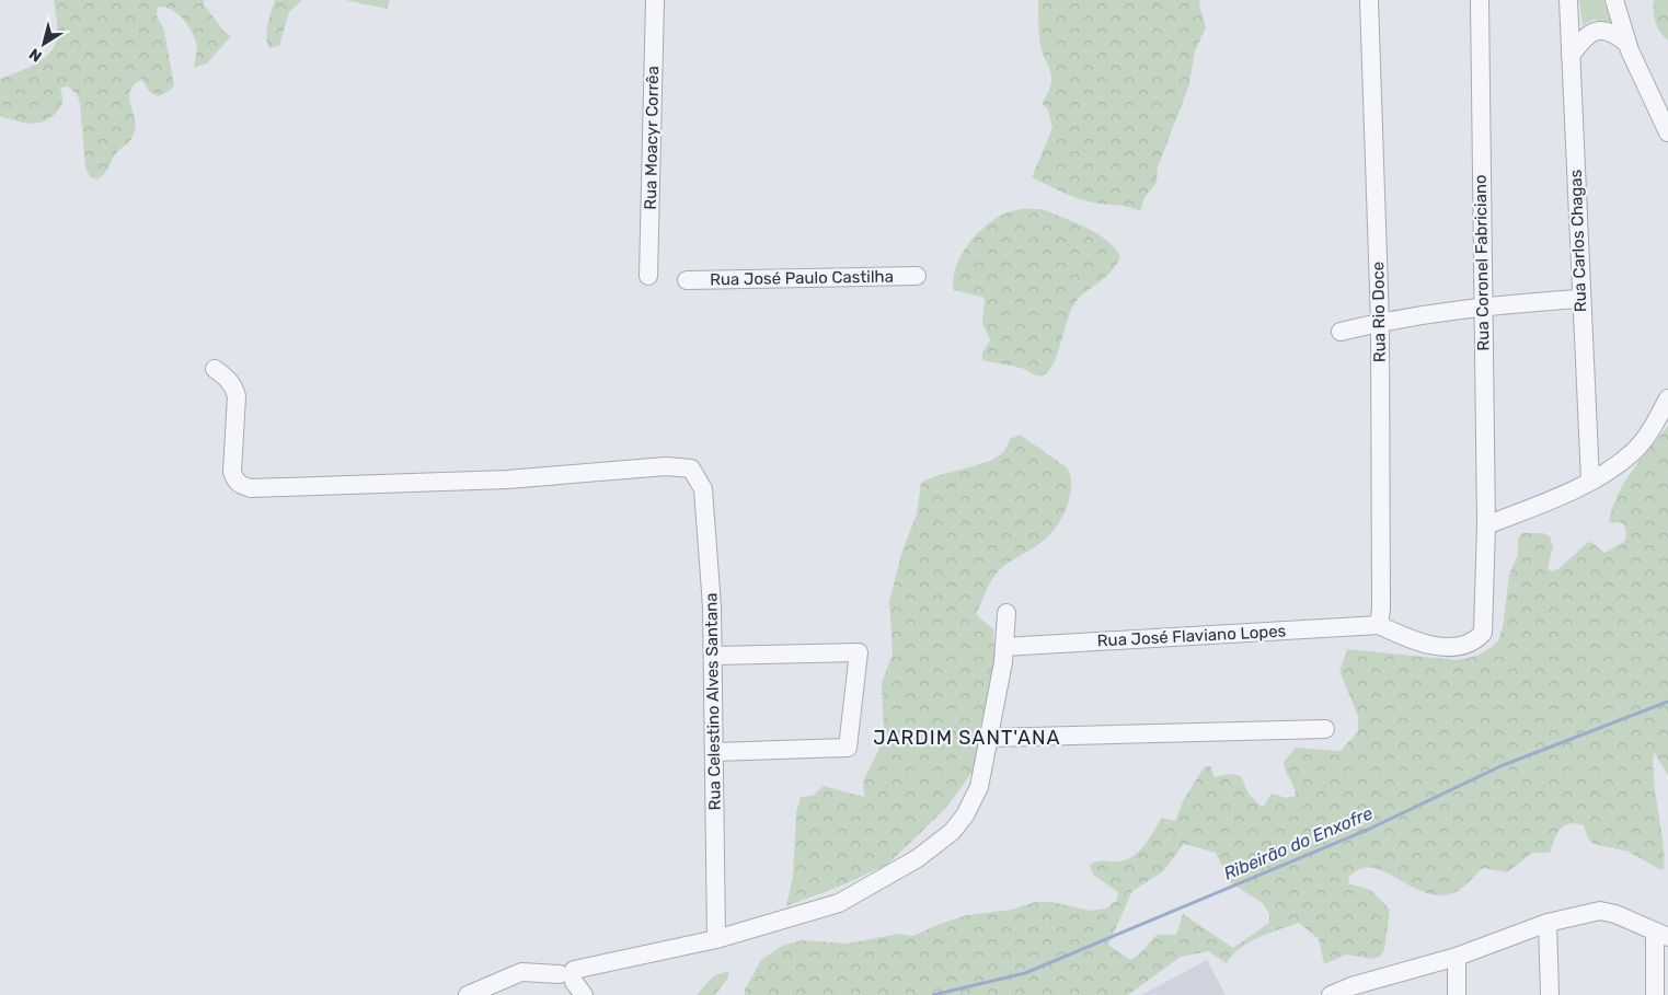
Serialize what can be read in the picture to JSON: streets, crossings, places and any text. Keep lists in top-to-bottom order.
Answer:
{
  "streets": {
    "street": [
      "Rua Moacyr Corrêa",
      "Rua Carlos Chagas",
      "Rua Coronel Fabriciano",
      "Rua José Paulo Castilha",
      "Rua Rio Doce",
      "Rua José Flaviano Lopes",
      "Rua Celestino Alves Santana"
    ]
  },
  "crossings": [
    ["Rua Coronel Fabriciano", "Rua Rio Doce"],
    ["Rua Coronel Fabriciano", "Rua José Flaviano Lopes"],
    ["Rua Rio Doce", "Rua José Flaviano Lopes"]
  ],
  "districts": ["JARDIM SANT'ANA"],
  "water": ["Ribeirão do Enxofre"],
  "north": "bottom left"
}
